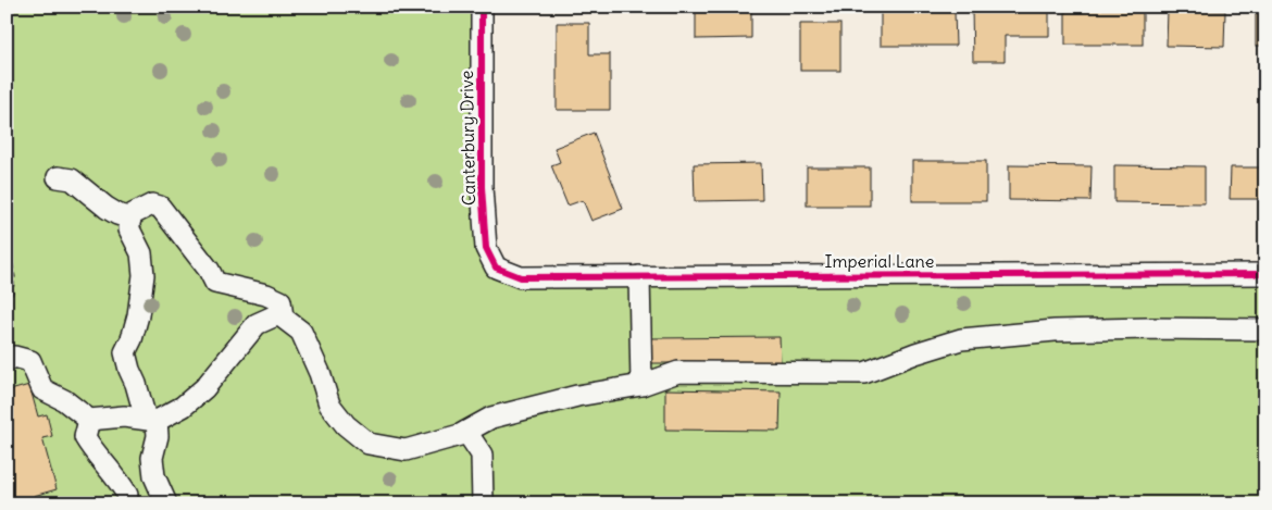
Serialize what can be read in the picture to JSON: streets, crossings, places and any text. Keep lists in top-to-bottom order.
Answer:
{
  "streets": {
    "street": ["Canterbury Drive", "Imperial Lane"]
  },
  "crossings": [
    ["Canterbury Drive", "Imperial Lane"]
  ]
}
